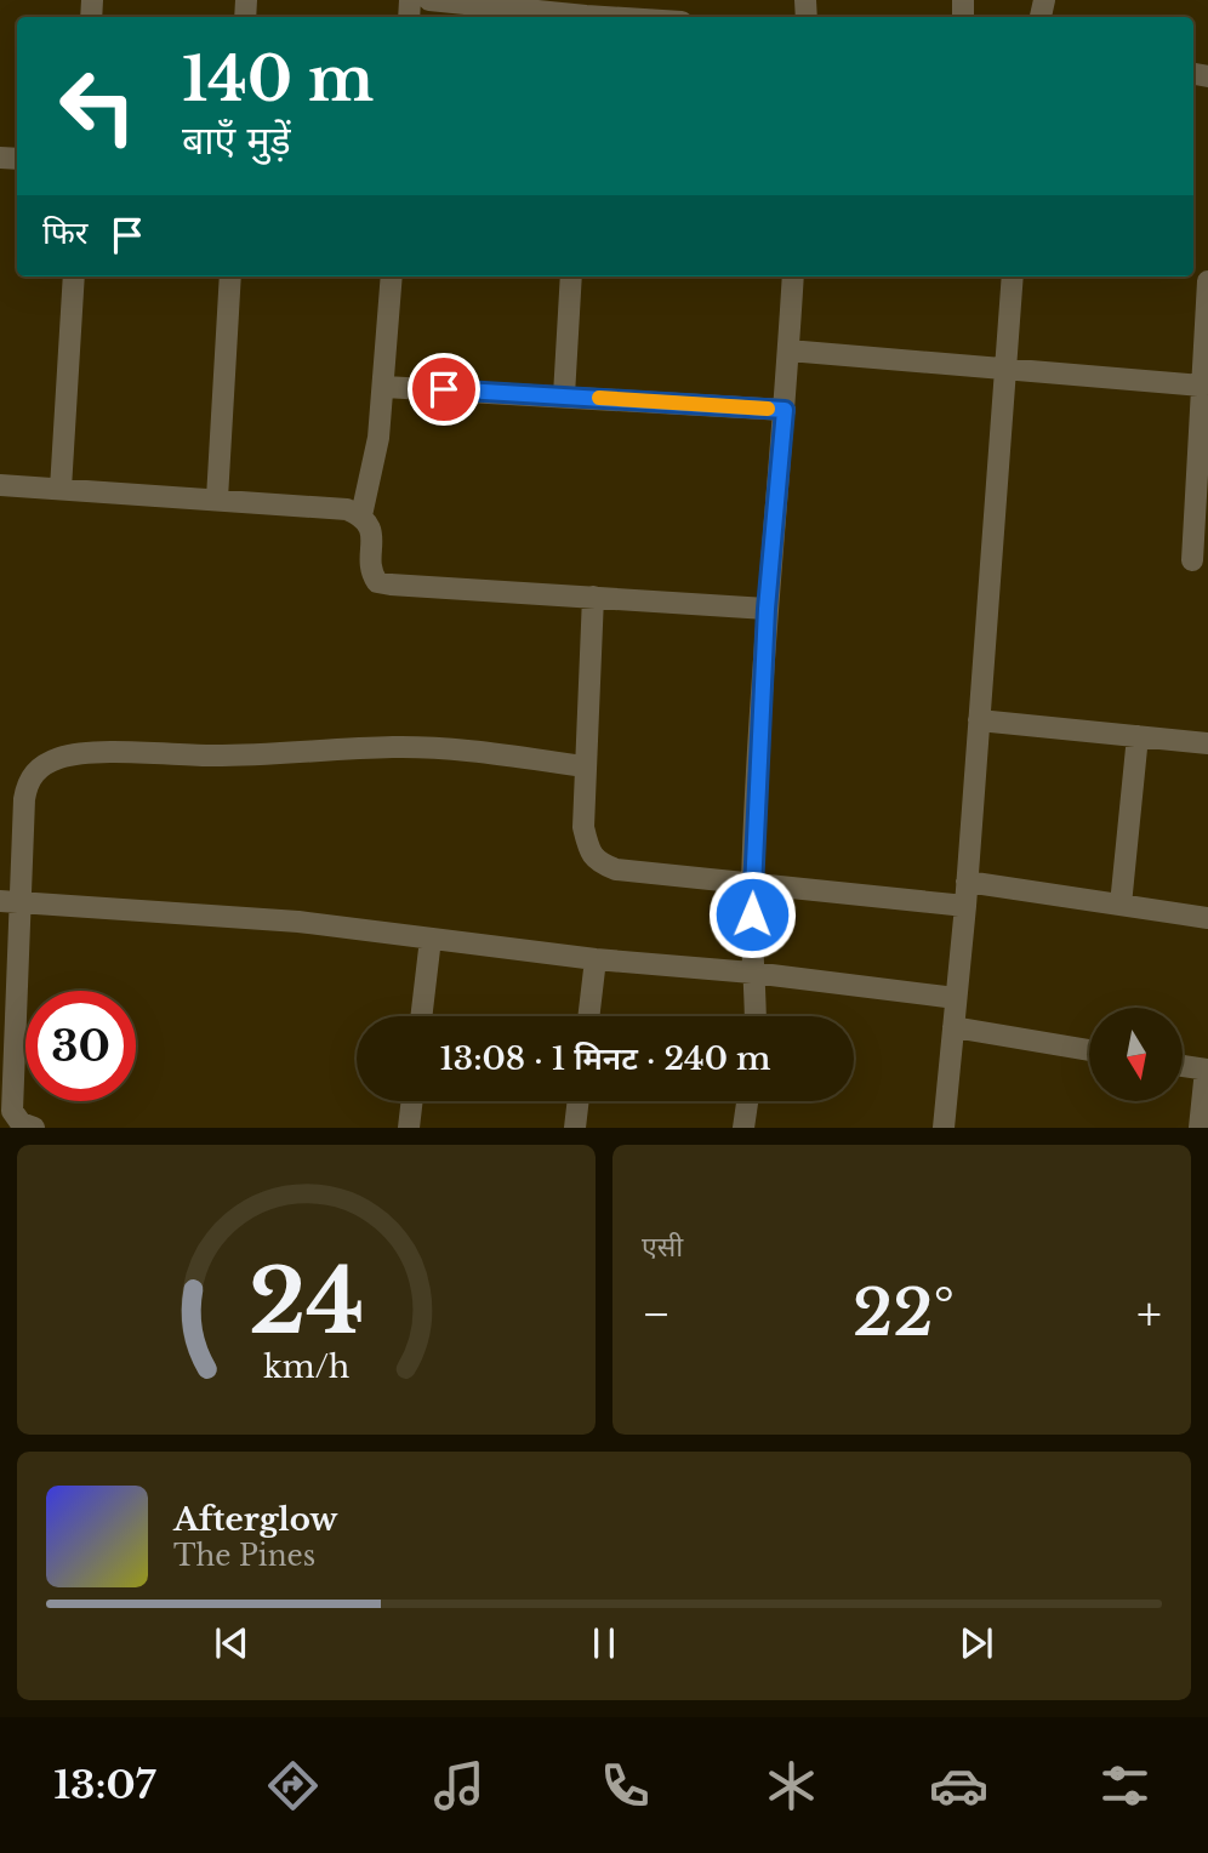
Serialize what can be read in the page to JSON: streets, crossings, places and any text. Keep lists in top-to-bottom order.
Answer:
{
  "north": "bottom",
  "page": {
    "turn": ["140 m", "बाएँ मुड़ें"],
    "then": "फिर",
    "limit": "30",
    "trip": "13:08 · 1 मिनट · 240 m",
    "tile": "एसी",
    "heat": ["−", "22°", "+"],
    "song": ["Afterglow", "The Pines"],
    "tabs": "13:07",
    "gauge": ["24", "km/h"]
  }
}
